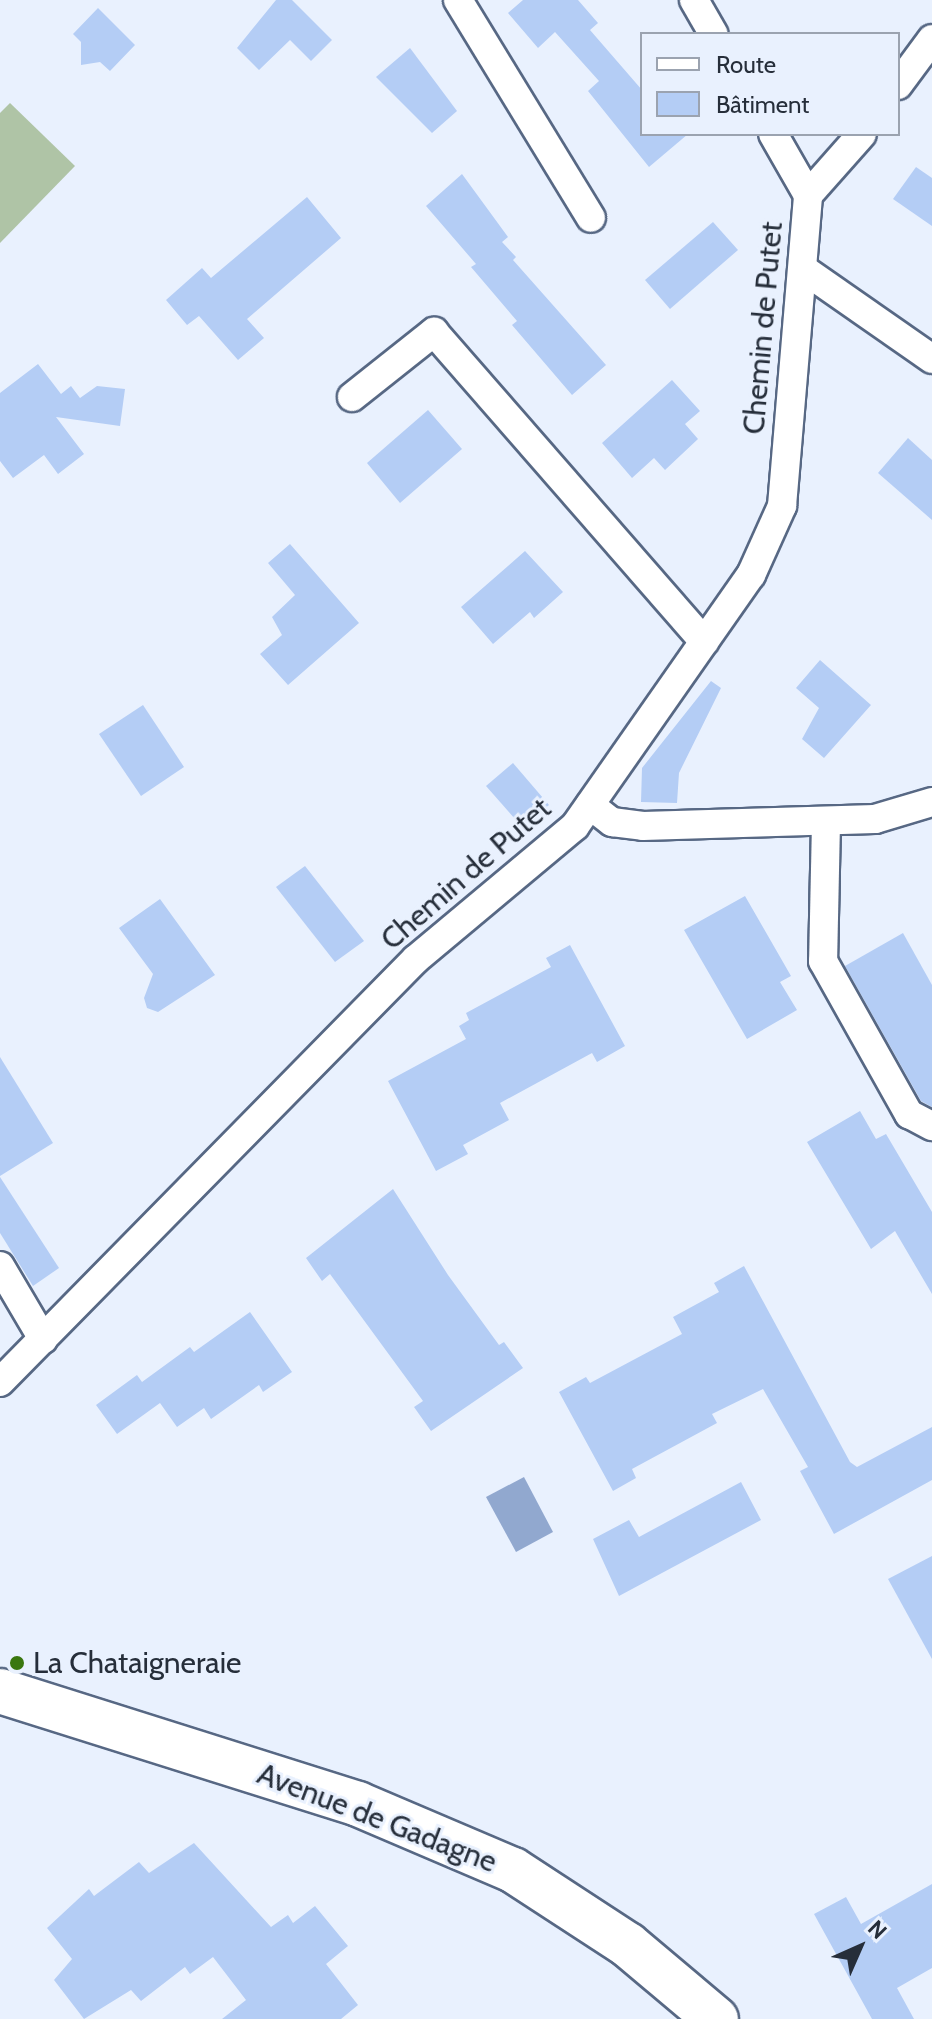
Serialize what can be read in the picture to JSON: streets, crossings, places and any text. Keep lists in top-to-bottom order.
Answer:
{
  "streets": {
    "main road": ["Avenue de Gadagne"],
    "street": ["Chemin de Putet"]
  },
  "places": ["La Chataigneraie"],
  "legend": ["Route", "Bâtiment"],
  "north": "top right"
}
